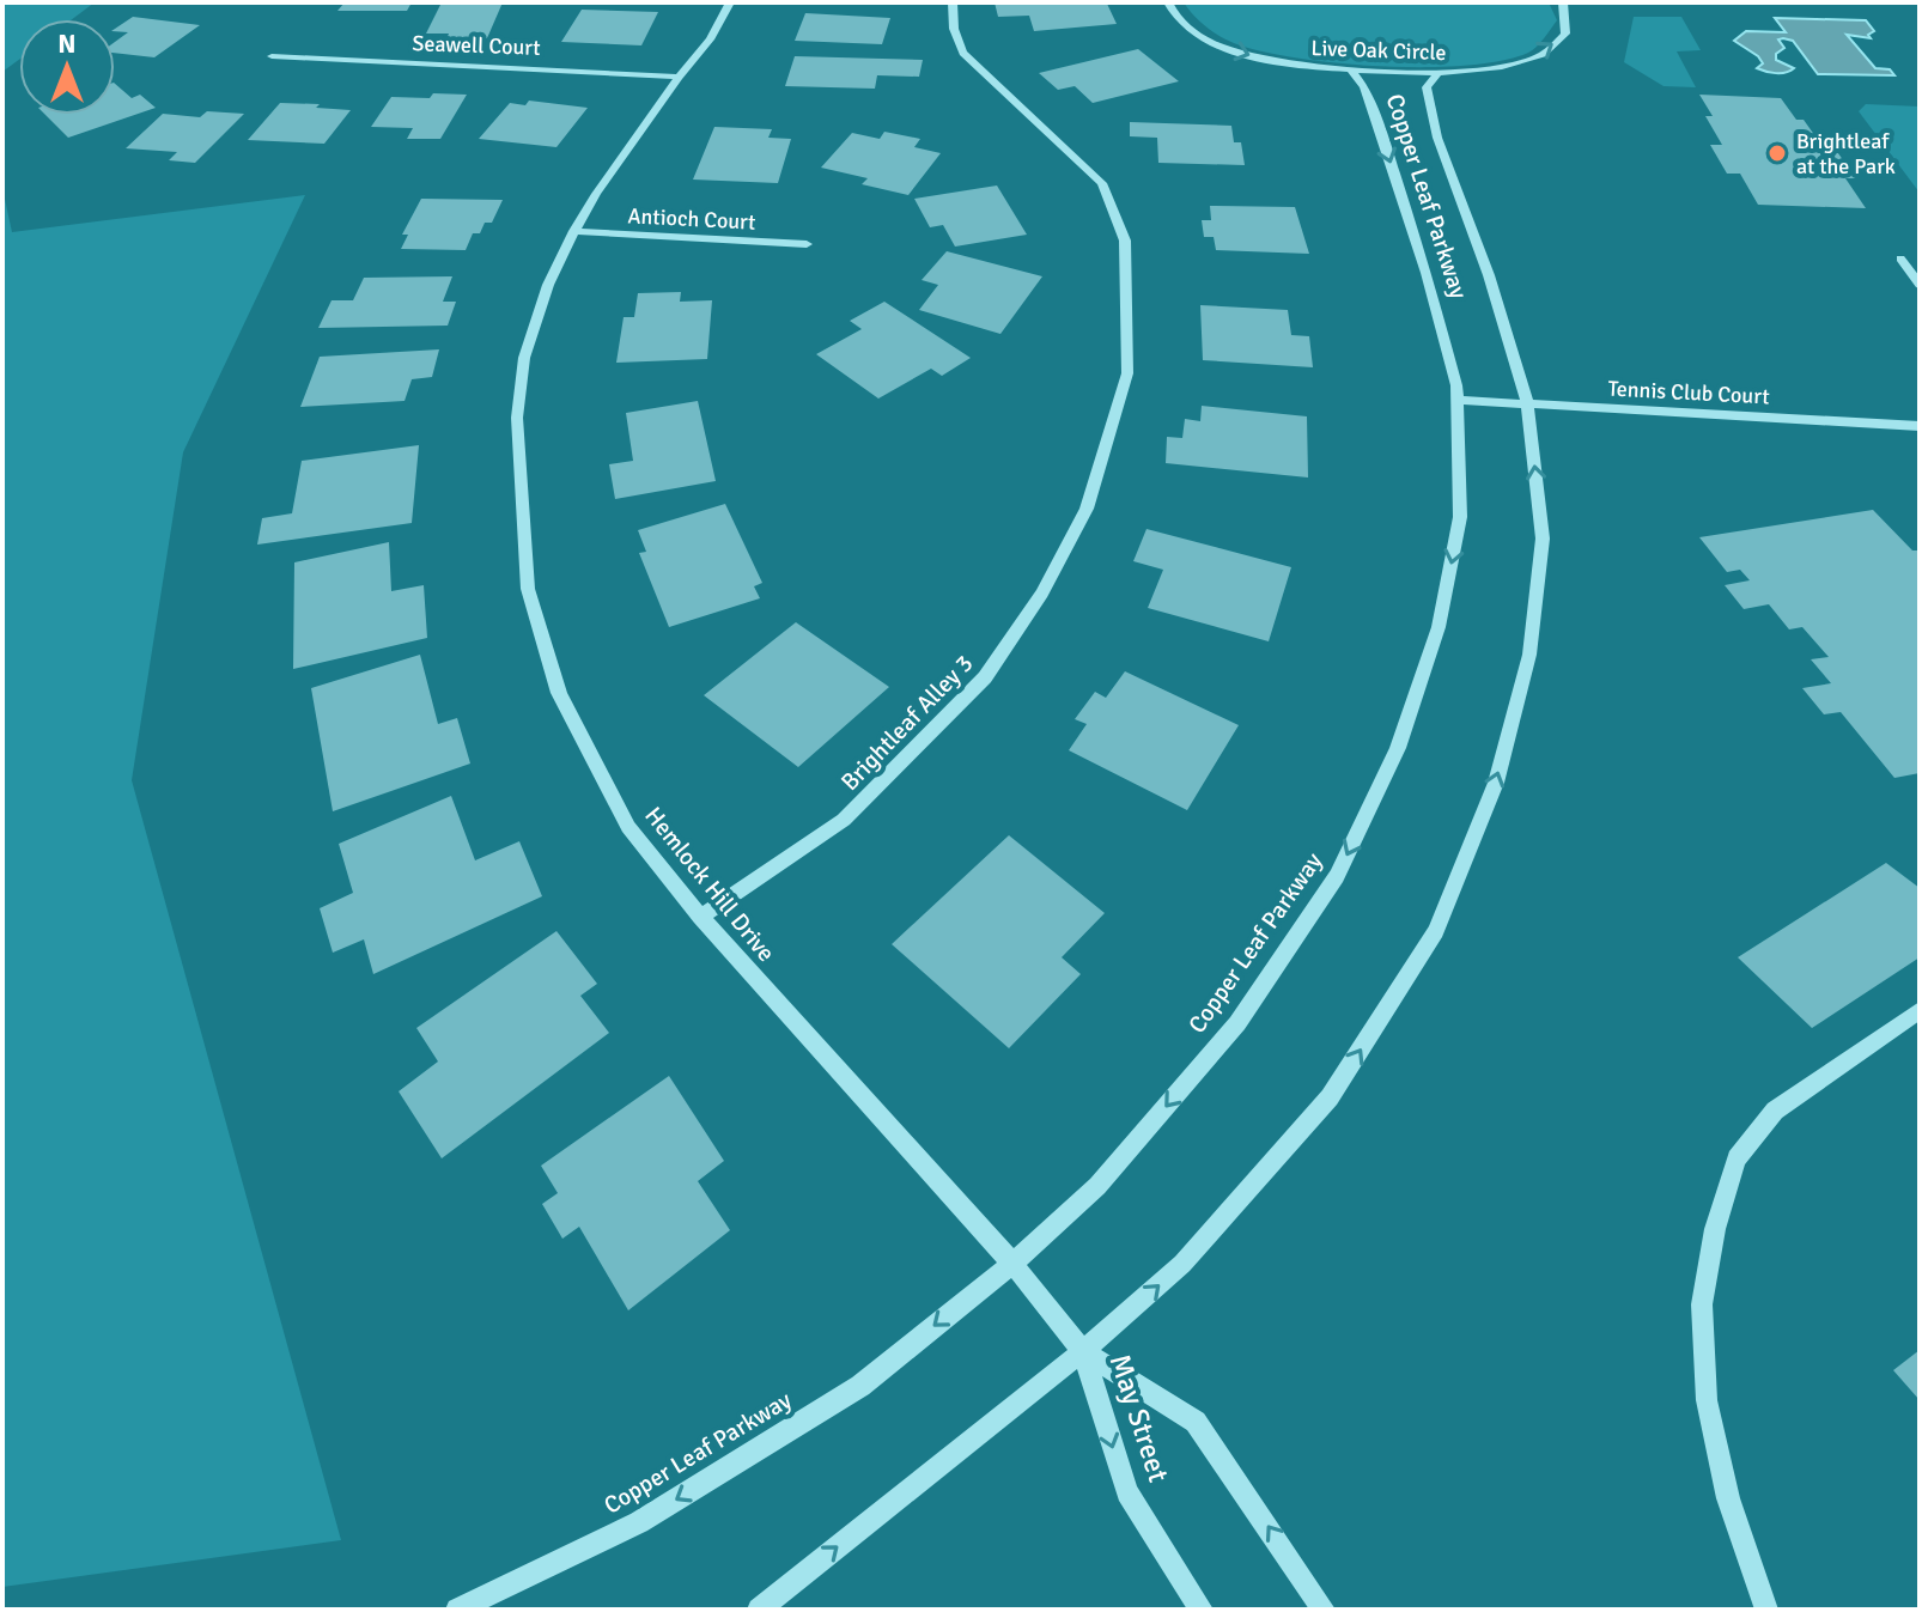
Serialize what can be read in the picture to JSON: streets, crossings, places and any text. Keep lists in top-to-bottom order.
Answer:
{
  "streets": {
    "street": [
      "Seawell Court",
      "Live Oak Circle",
      "Copper Leaf Parkway",
      "Antioch Court",
      "Tennis Club Court",
      "Brightleaf Alley 3",
      "Hemlock Hill Drive",
      "May Street"
    ]
  },
  "crossings": [
    ["Seawell Court", "Hemlock Hill Drive"],
    ["Live Oak Circle", "Copper Leaf Parkway"],
    ["Copper Leaf Parkway", "Tennis Club Court"],
    ["Copper Leaf Parkway", "Hemlock Hill Drive"],
    ["Copper Leaf Parkway", "May Street"],
    ["Antioch Court", "Hemlock Hill Drive"],
    ["Brightleaf Alley 3", "Hemlock Hill Drive"],
    ["Hemlock Hill Drive", "May Street"]
  ],
  "one_way": ["Live Oak Circle"],
  "places": ["Brightleaf at the Park"],
  "north": "top"
}
